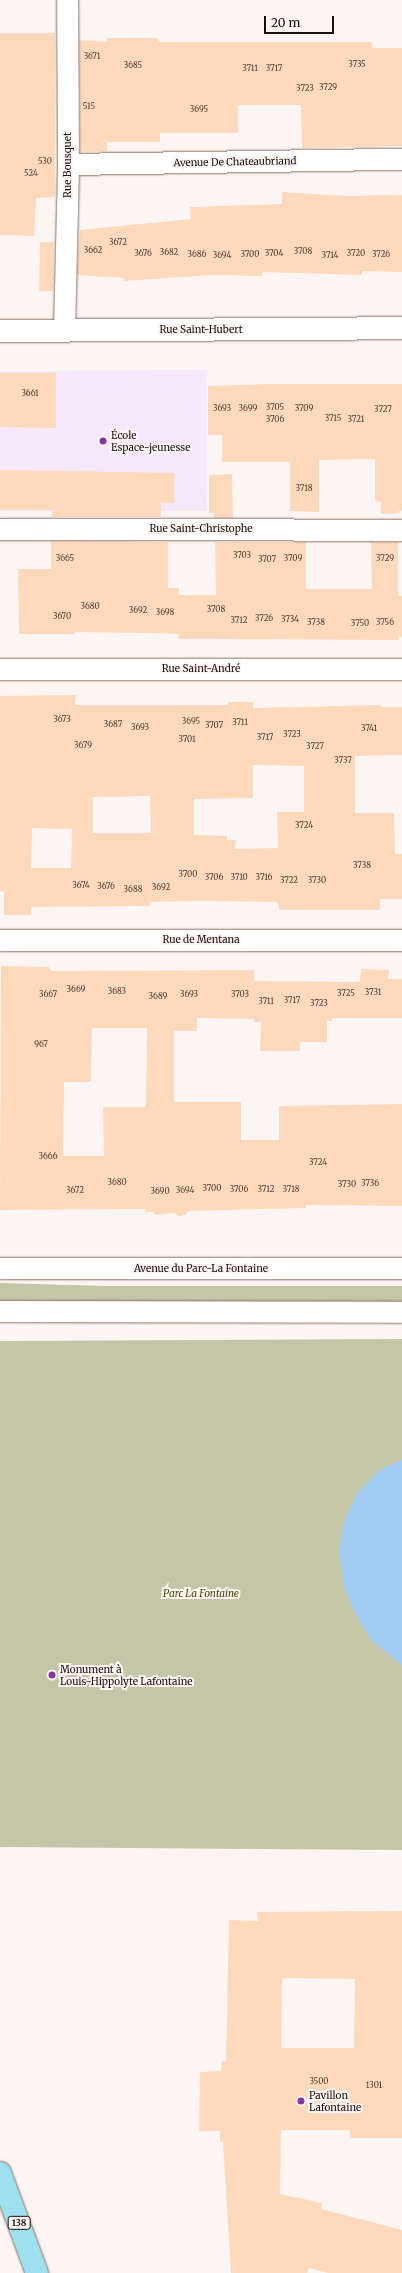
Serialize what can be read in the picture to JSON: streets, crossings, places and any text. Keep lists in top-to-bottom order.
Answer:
{
  "streets": {
    "main road": ["138"],
    "street": [
      "Avenue De Chateaubriand",
      "Rue Bousquet",
      "Rue Saint-Hubert",
      "Rue Saint-Christophe",
      "Rue Saint-André",
      "Rue de Mentana",
      "Avenue du Parc-La Fontaine"
    ]
  },
  "crossings": [
    ["Avenue De Chateaubriand", "Rue Bousquet"],
    ["Rue Bousquet", "Rue Saint-Hubert"]
  ],
  "parks": ["Parc La Fontaine"],
  "places": ["École Espace-jeunesse", "Monument à Louis-Hippolyte Lafontaine", "Pavillon Lafontaine"],
  "house_numbers": [
    "3671",
    "3735",
    "3685",
    "3711",
    "3717",
    "3729",
    "3723",
    "515",
    "3695",
    "530",
    "524",
    "3672",
    "3662",
    "3708",
    "3682",
    "3676",
    "3704",
    "3720",
    "3686",
    "3700",
    "3726",
    "3694",
    "3714",
    "3661",
    "3705",
    "3693",
    "3699",
    "3709",
    "3727",
    "3715",
    "3706",
    "3721",
    "3718",
    "3703",
    "3665",
    "3709",
    "3729",
    "3707",
    "3680",
    "3708",
    "3692",
    "3698",
    "3670",
    "3726",
    "3734",
    "3712",
    "3738",
    "3756",
    "3750",
    "3673",
    "3695",
    "3711",
    "3687",
    "3707",
    "3693",
    "3741",
    "3723",
    "3717",
    "3701",
    "3679",
    "3727",
    "3737",
    "3724",
    "3738",
    "3700",
    "3706",
    "3710",
    "3716",
    "3722",
    "3730",
    "3674",
    "3676",
    "3692",
    "3688",
    "3669",
    "3683",
    "3731",
    "3725",
    "3667",
    "3693",
    "3703",
    "3689",
    "3717",
    "3711",
    "3723",
    "967",
    "3666",
    "3724",
    "3680",
    "3736",
    "3730",
    "3700",
    "3706",
    "3712",
    "3718",
    "3672",
    "3694",
    "3690",
    "3500",
    "1301"
  ],
  "scale_bar": "20 m"
}
